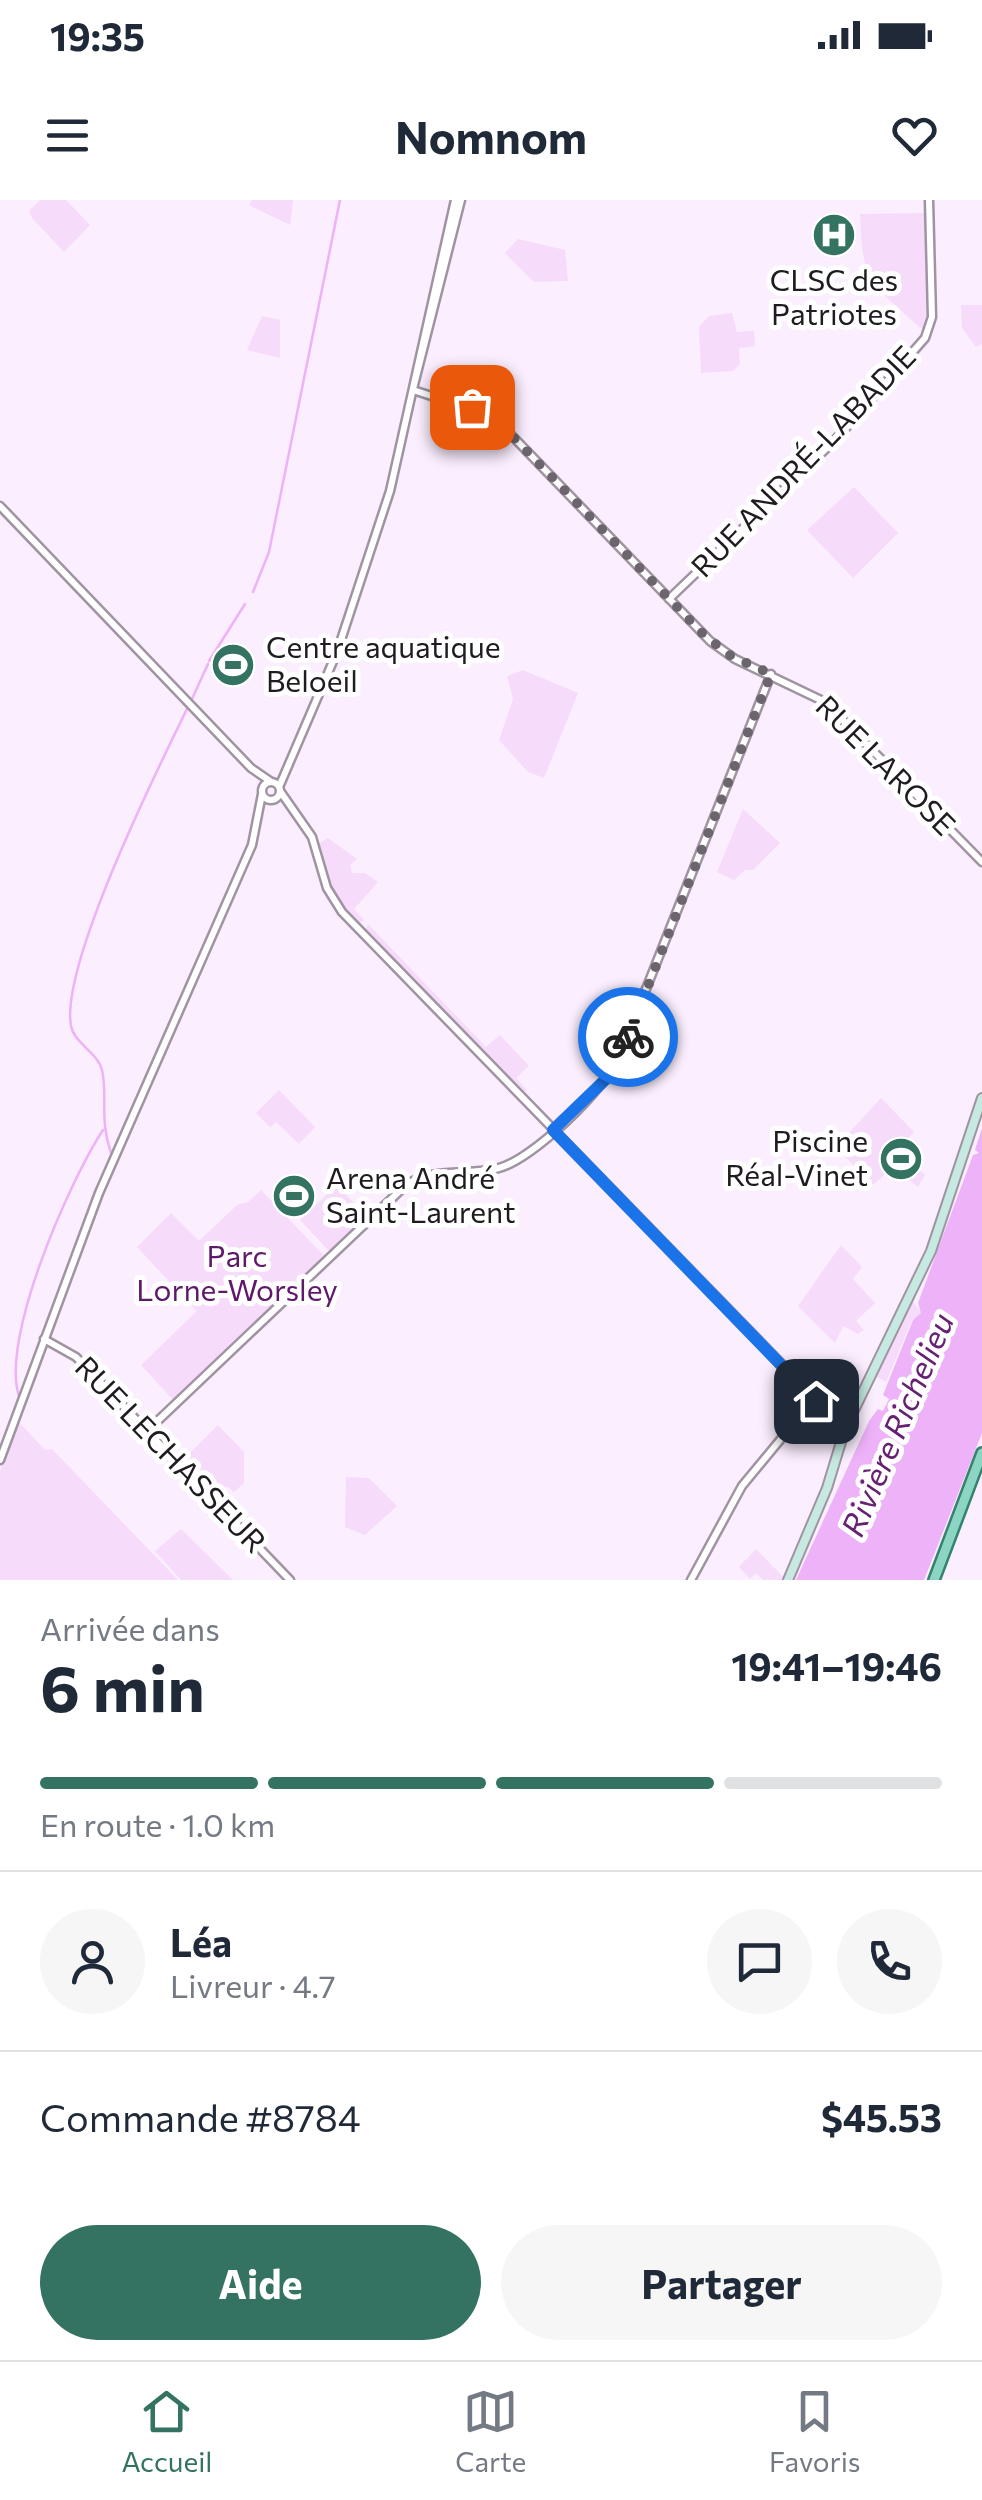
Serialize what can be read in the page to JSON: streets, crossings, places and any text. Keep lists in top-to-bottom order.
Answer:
{
  "streets": {
    "street": ["RUE ANDRÉ-LABADIE", "RUE LAROSE", "RUE LECHASSEUR"]
  },
  "crossings": [
    ["RUE ANDRÉ-LABADIE", "RUE LAROSE"]
  ],
  "water": ["Rivière Richelieu"],
  "parks": ["Parc Lorne-Worsley"],
  "places": {
    "hospital": ["CLSC des Patriotes"],
    "sports": ["Centre aquatique Beloeil", "Piscine Réal-Vinet", "Arena André Saint-Laurent"]
  },
  "page": {
    "status": "19:35",
    "header": "Nomnom",
    "heading": ["6 min", "Arrivée dans", "19:41–19:46"],
    "panel": [
      "Léa",
      "Livreur · 4.7",
      "Commande #8784",
      "$45.53"
    ],
    "bar": "En route · 1.0 km",
    "buttons": ["Aide", "Partager"],
    "tabs": ["Accueil", "Carte", "Favoris"]
  }
}
